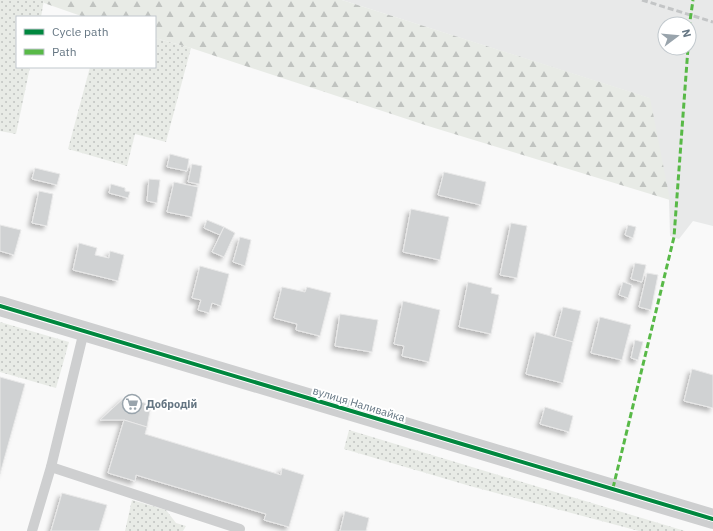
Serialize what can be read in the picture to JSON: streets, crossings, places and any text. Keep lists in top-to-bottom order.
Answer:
{
  "streets": {
    "street": ["вулиця Наливайка"]
  },
  "places": {
    "supermarket": ["Добродій"]
  },
  "legend": ["Cycle path", "Path"],
  "north": "right"
}
